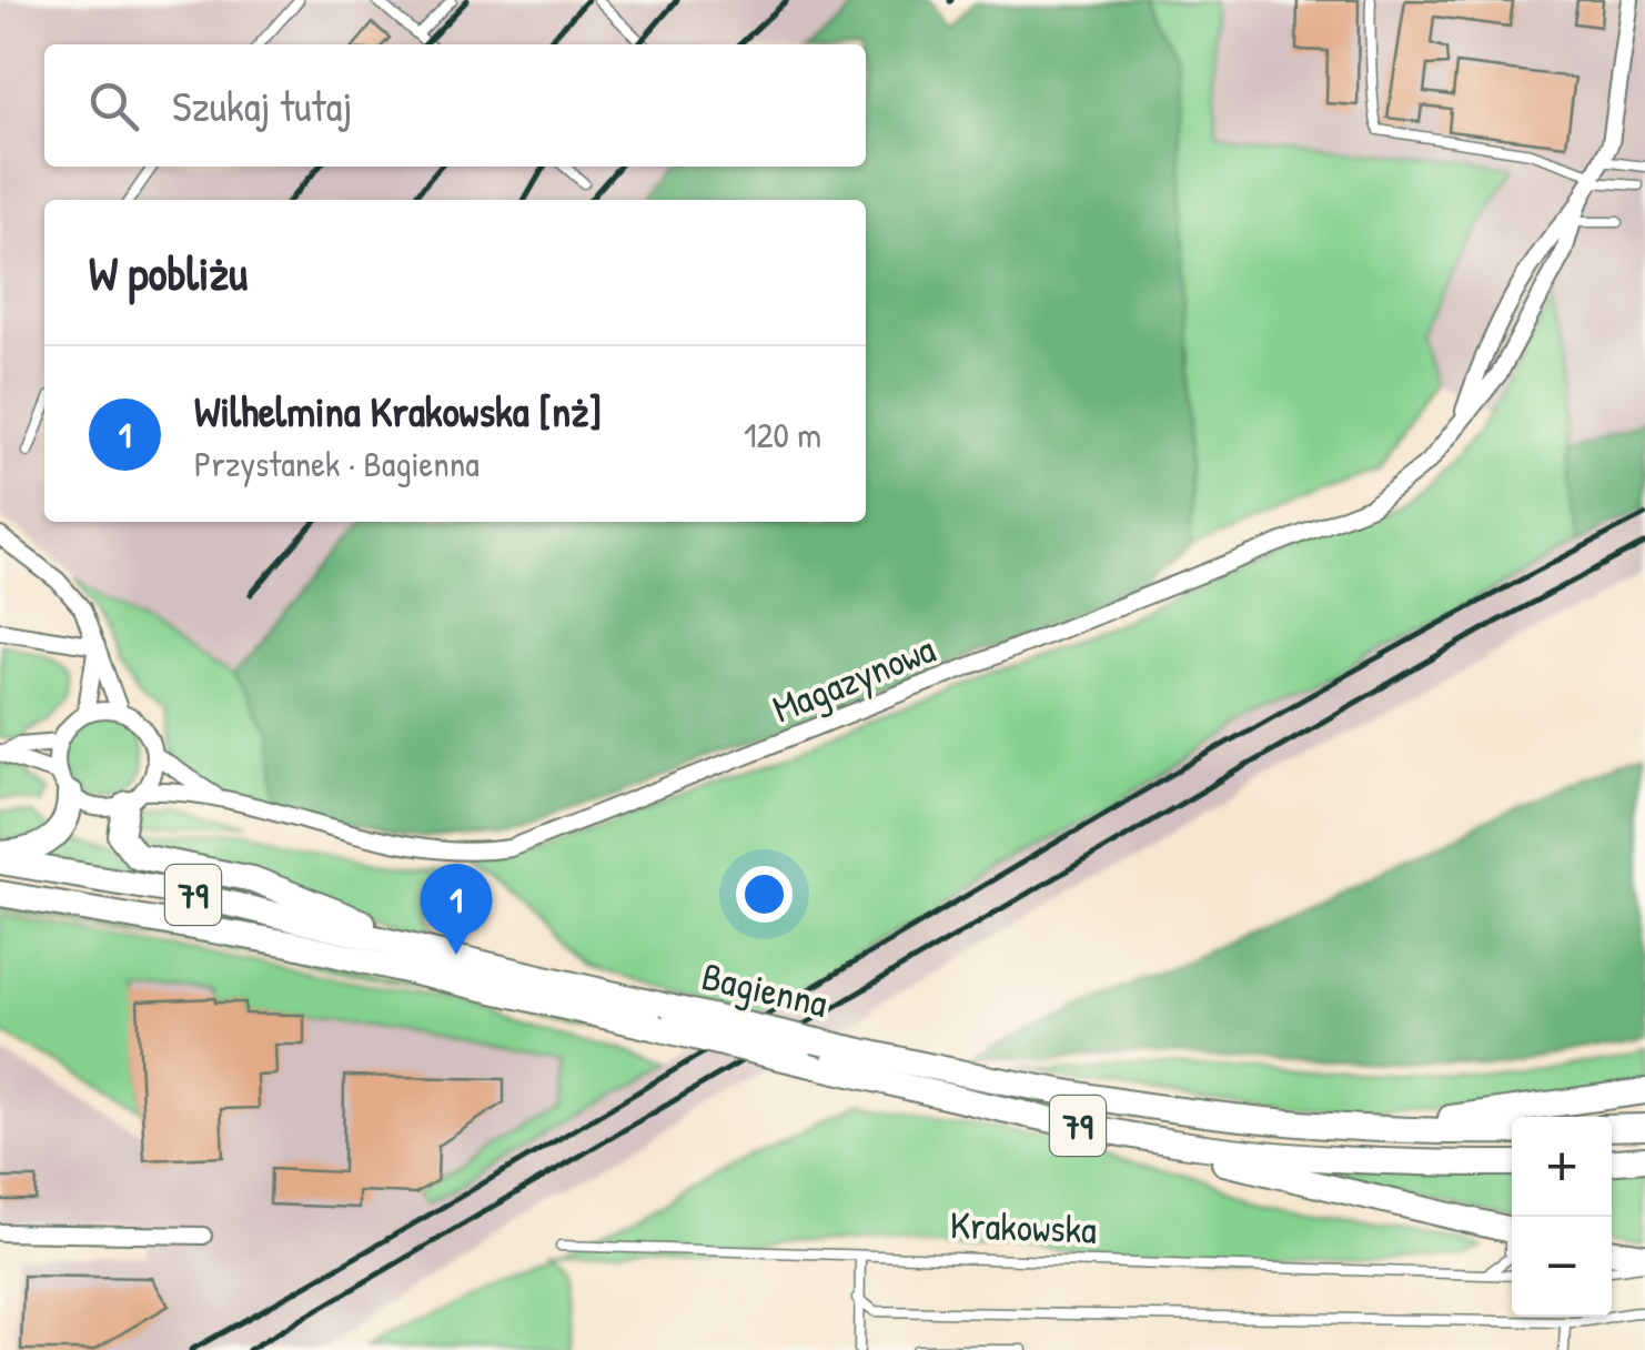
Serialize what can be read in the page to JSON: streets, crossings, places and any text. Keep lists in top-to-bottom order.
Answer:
{
  "streets": {
    "main road": ["79", "Bagienna"],
    "street": ["Magazynowa"],
    "lane": ["Krakowska"]
  },
  "page": {
    "search": "Szukaj tutaj",
    "heading": "W pobliżu",
    "list": [
      {
        "mark": "1",
        "name": "Wilhelmina Krakowska [nż]",
        "note": "Przystanek · Bagienna",
        "value": "120 m"
      }
    ],
    "pins": "1",
    "map_buttons": ["+", "−"]
  }
}
